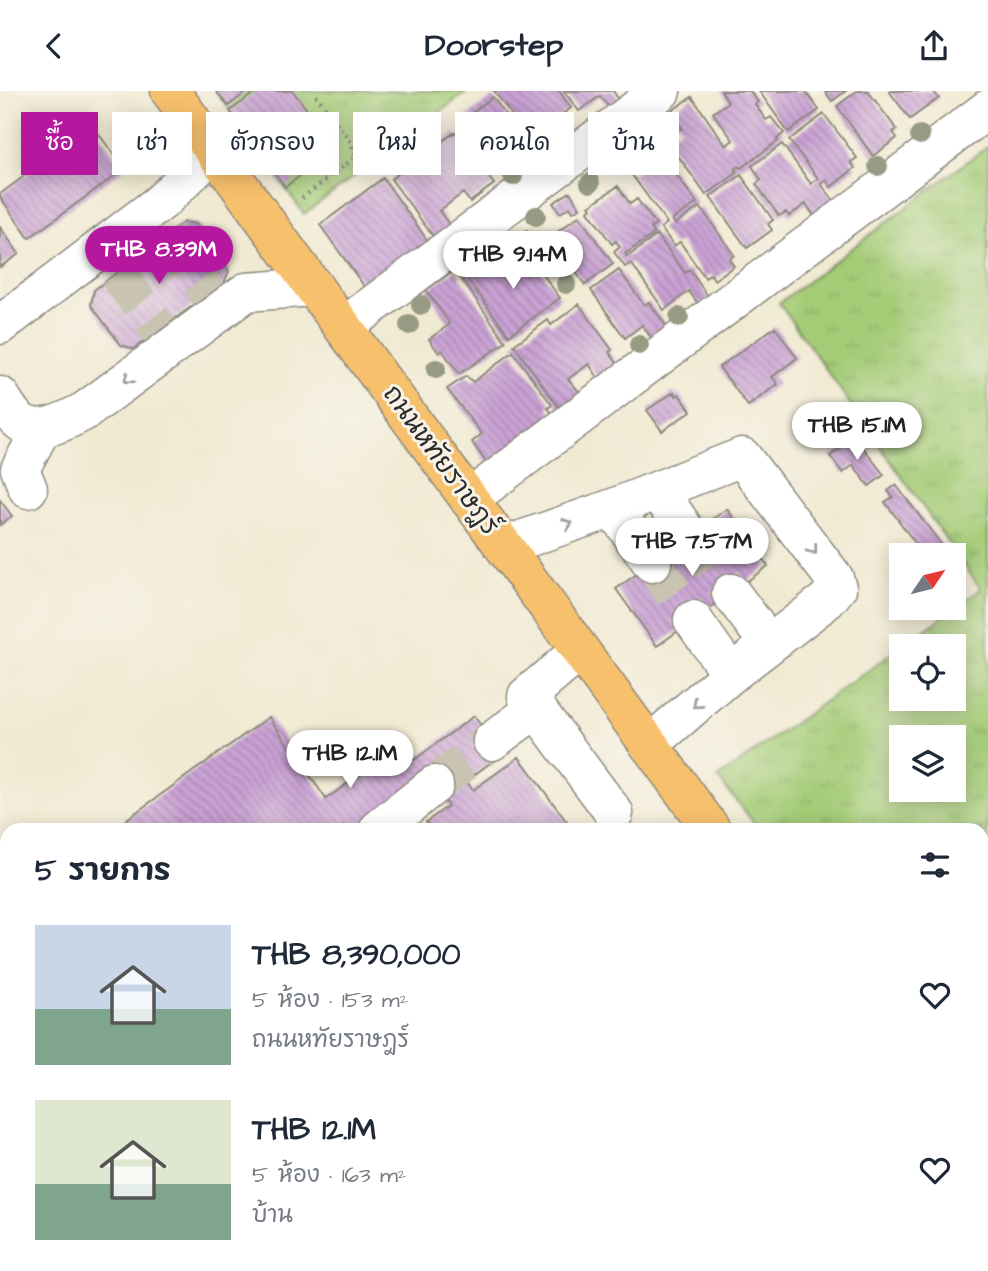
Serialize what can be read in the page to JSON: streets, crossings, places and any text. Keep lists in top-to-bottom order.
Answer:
{
  "streets": {
    "main road": ["ถนนหทัยราษฎร์"]
  },
  "north": "top right",
  "page": {
    "header": "Doorstep",
    "chip": [
      "ซื้อ",
      "เช่า",
      "ตัวกรอง",
      "ใหม่",
      "คอนโด",
      "บ้าน"
    ],
    "price": [
      "THB 8.39M",
      "THB 9.14M",
      "THB 15.1M",
      "THB 7.57M",
      "THB 12.1M"
    ],
    "heading": "5 รายการ",
    "list": [
      {
        "name": "THB 8,390,000",
        "note": "5 ห้อง · 153 m² · ถนนหทัยราษฎร์"
      },
      {
        "name": "THB 12.1M",
        "note": "5 ห้อง · 163 m² · บ้าน"
      }
    ]
  }
}
